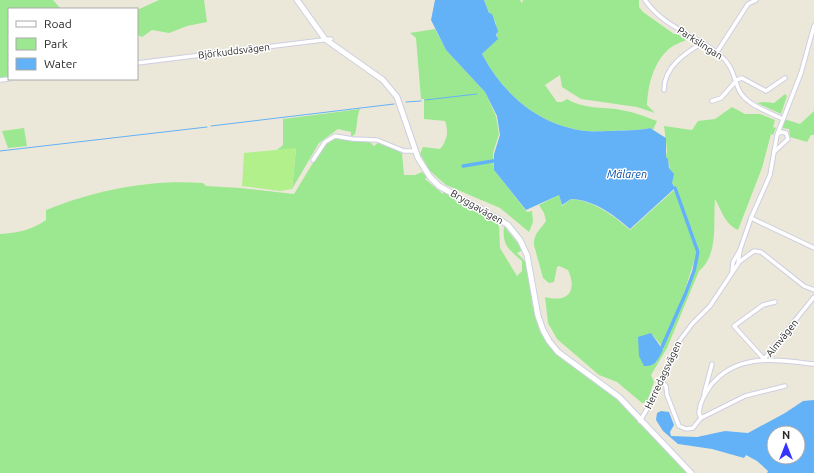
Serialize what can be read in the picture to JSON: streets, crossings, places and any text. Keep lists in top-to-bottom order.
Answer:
{
  "streets": {
    "main road": ["Bryggavägen"],
    "street": [
      "Parkslingan",
      "Björkuddsvägen",
      "Almvägen",
      "Herredagsvägen"
    ]
  },
  "crossings": [
    ["Parkslingan", "Herredagsvägen"],
    ["Björkuddsvägen", "Bryggavägen"],
    ["Bryggavägen", "Herredagsvägen"]
  ],
  "water": ["Mälaren"],
  "legend": ["Road", "Park", "Water"],
  "north": "top"
}
